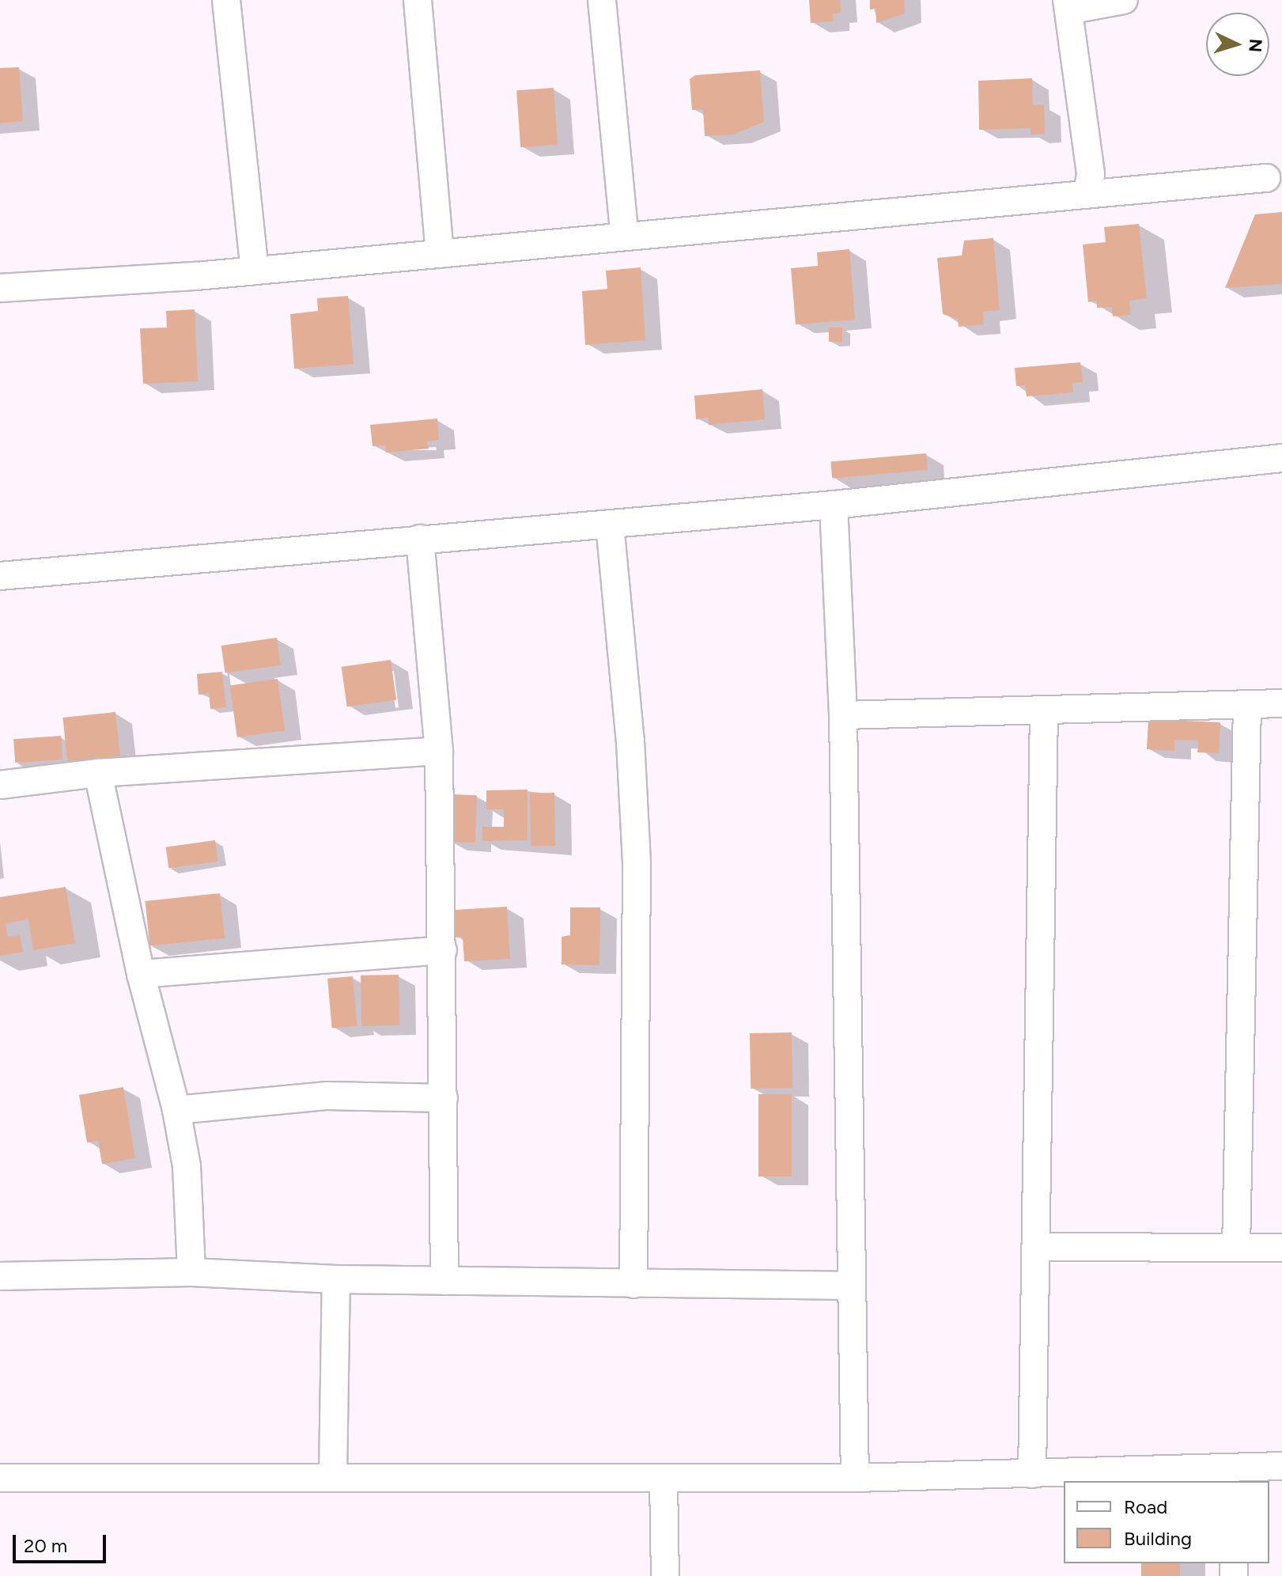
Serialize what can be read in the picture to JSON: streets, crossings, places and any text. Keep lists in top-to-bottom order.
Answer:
{
  "legend": ["Road", "Building"],
  "scale_bar": "20 m",
  "north": "right"
}
